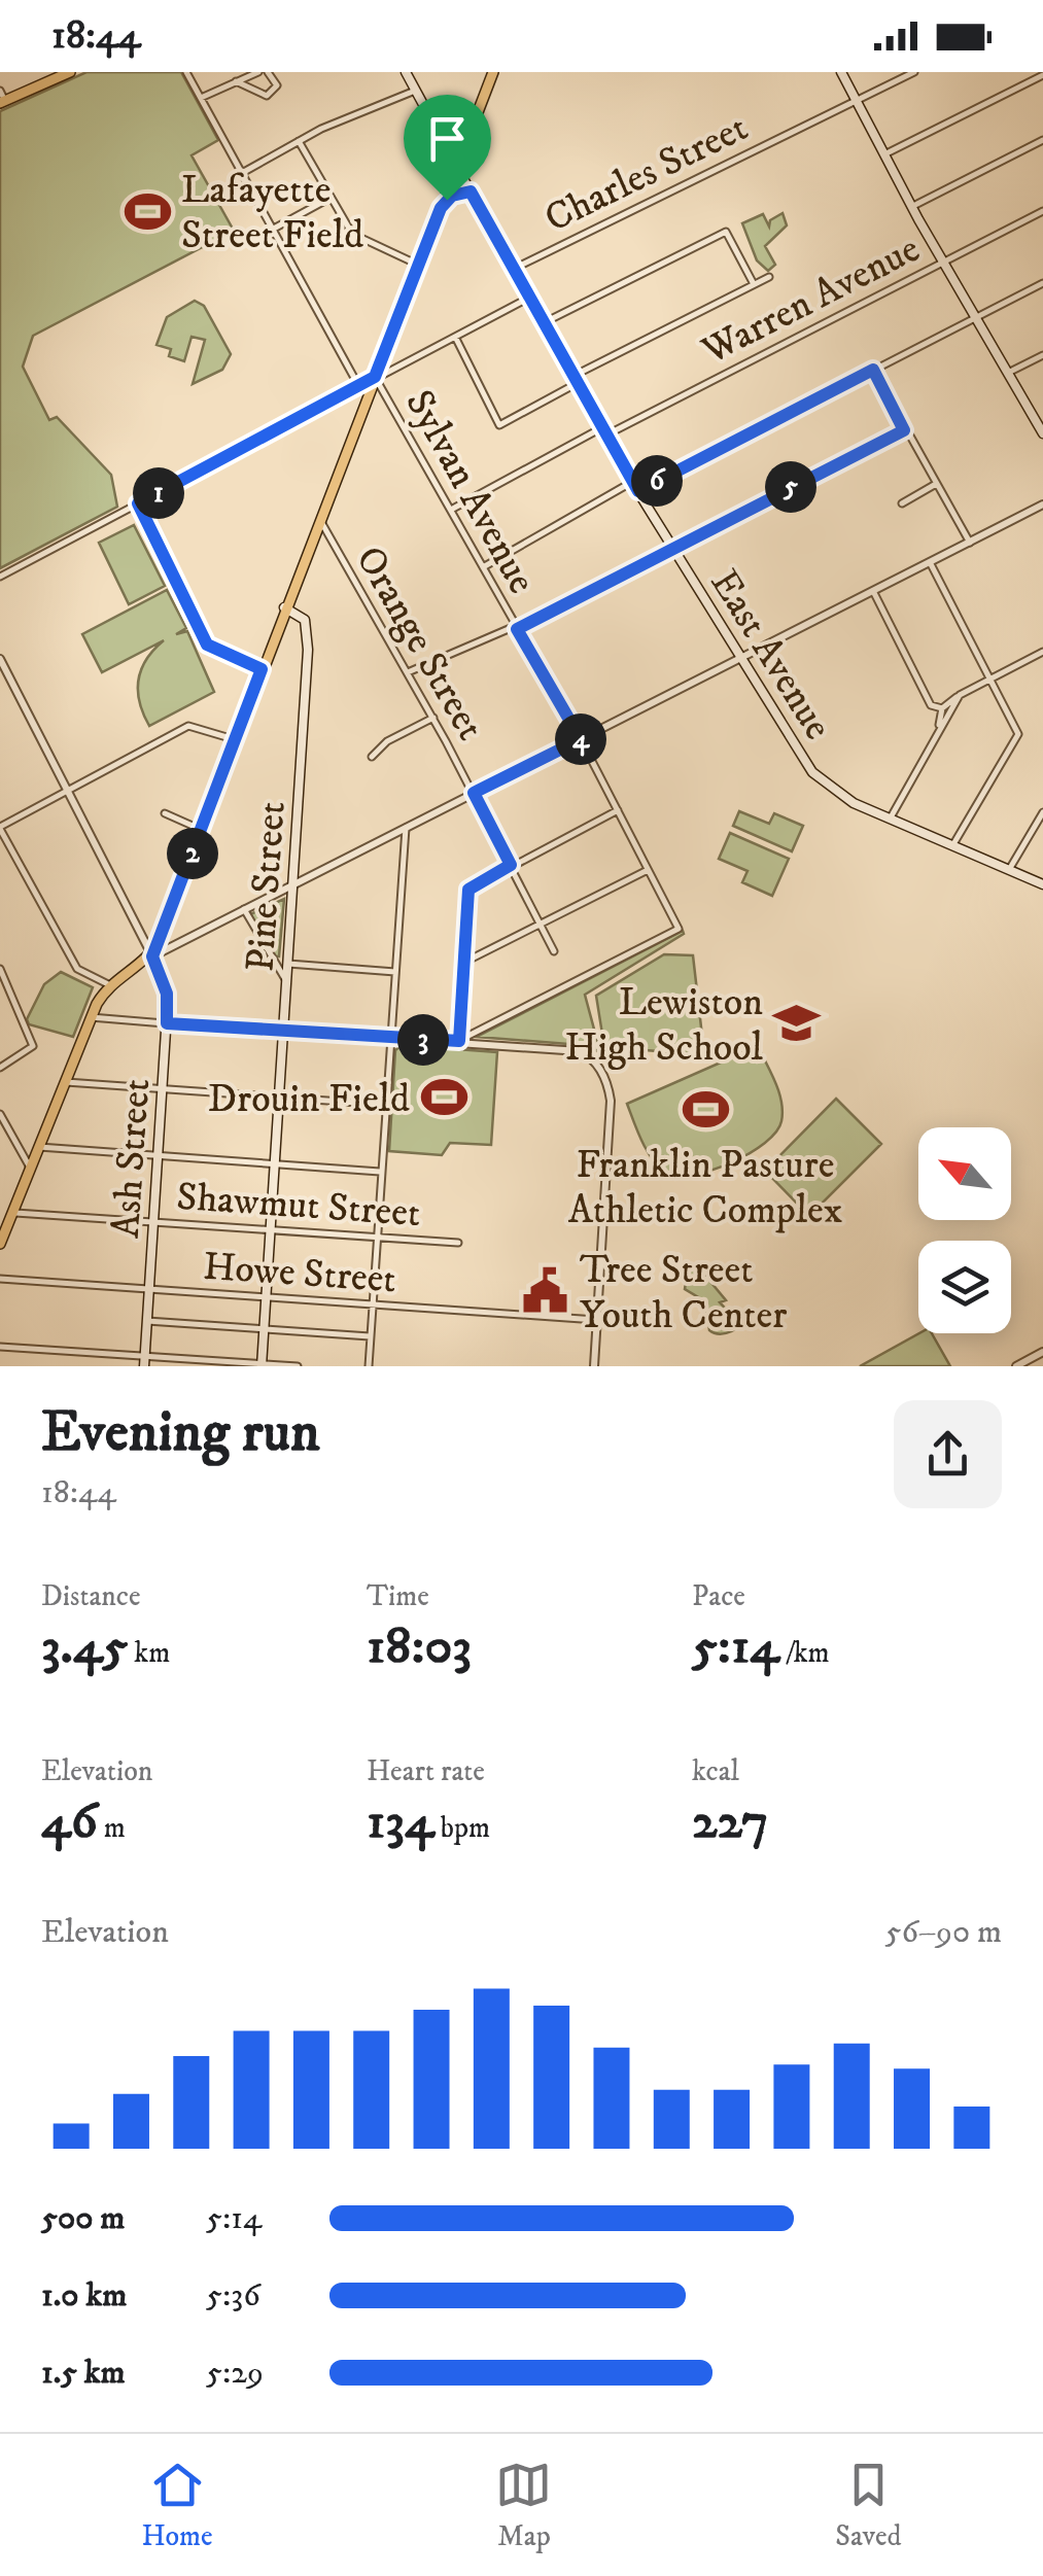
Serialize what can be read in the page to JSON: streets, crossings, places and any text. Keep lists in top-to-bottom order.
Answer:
{
  "streets": {
    "main road": ["East Avenue", "Pine Street", "Ash Street"],
    "street": [
      "Charles Street",
      "Warren Avenue",
      "Sylvan Avenue",
      "Orange Street",
      "Shawmut Street",
      "Howe Street"
    ]
  },
  "crossings": [
    ["Charles Street", "East Avenue"],
    ["Warren Avenue", "Sylvan Avenue"],
    ["Warren Avenue", "East Avenue"],
    ["Pine Street", "Shawmut Street"],
    ["Pine Street", "Howe Street"],
    ["Ash Street", "Shawmut Street"],
    ["Ash Street", "Howe Street"]
  ],
  "places": {
    "sports": ["Lafayette Street Field", "Drouin Field", "Franklin Pasture Athletic Complex"],
    "school or university": ["Lewiston High School"],
    "public building": ["Tree Street Youth Center"]
  },
  "north": "top left",
  "page": {
    "status": "18:44",
    "pins": [
      "6",
      "5",
      "1",
      "4",
      "2",
      "3"
    ],
    "heading": ["Evening run", "18:44"],
    "stats": [
      ["Distance", "3.45 km"],
      ["Time", "18:03"],
      ["Pace", "5:14 /km"],
      ["Elevation", "46 m"],
      ["Heart rate", "134 bpm"],
      ["kcal", "227"]
    ],
    "chart": ["Elevation", "56–90 m"],
    "list": [
      {
        "name": "500 m",
        "note": "5:14"
      },
      {
        "name": "1.0 km",
        "note": "5:36"
      },
      {
        "name": "1.5 km",
        "note": "5:29"
      }
    ],
    "tabs": ["Home", "Map", "Saved"]
  }
}
